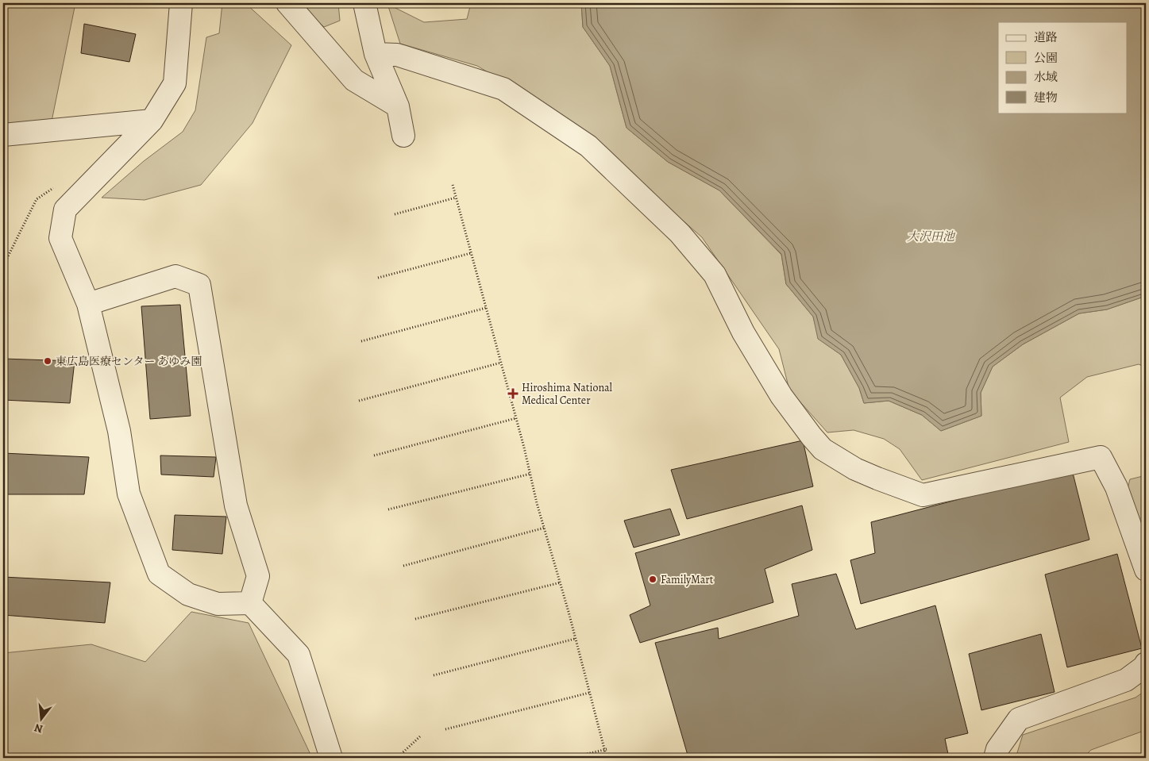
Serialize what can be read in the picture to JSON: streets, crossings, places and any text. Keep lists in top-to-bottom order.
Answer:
{
  "water": ["大沢田池"],
  "places": {
    "other": ["東広島医療センター あゆみ園", "FamilyMart"],
    "health": ["Hiroshima National Medical Center"]
  },
  "legend": [
    "道路",
    "公園",
    "水域",
    "建物"
  ],
  "north": "bottom"
}
